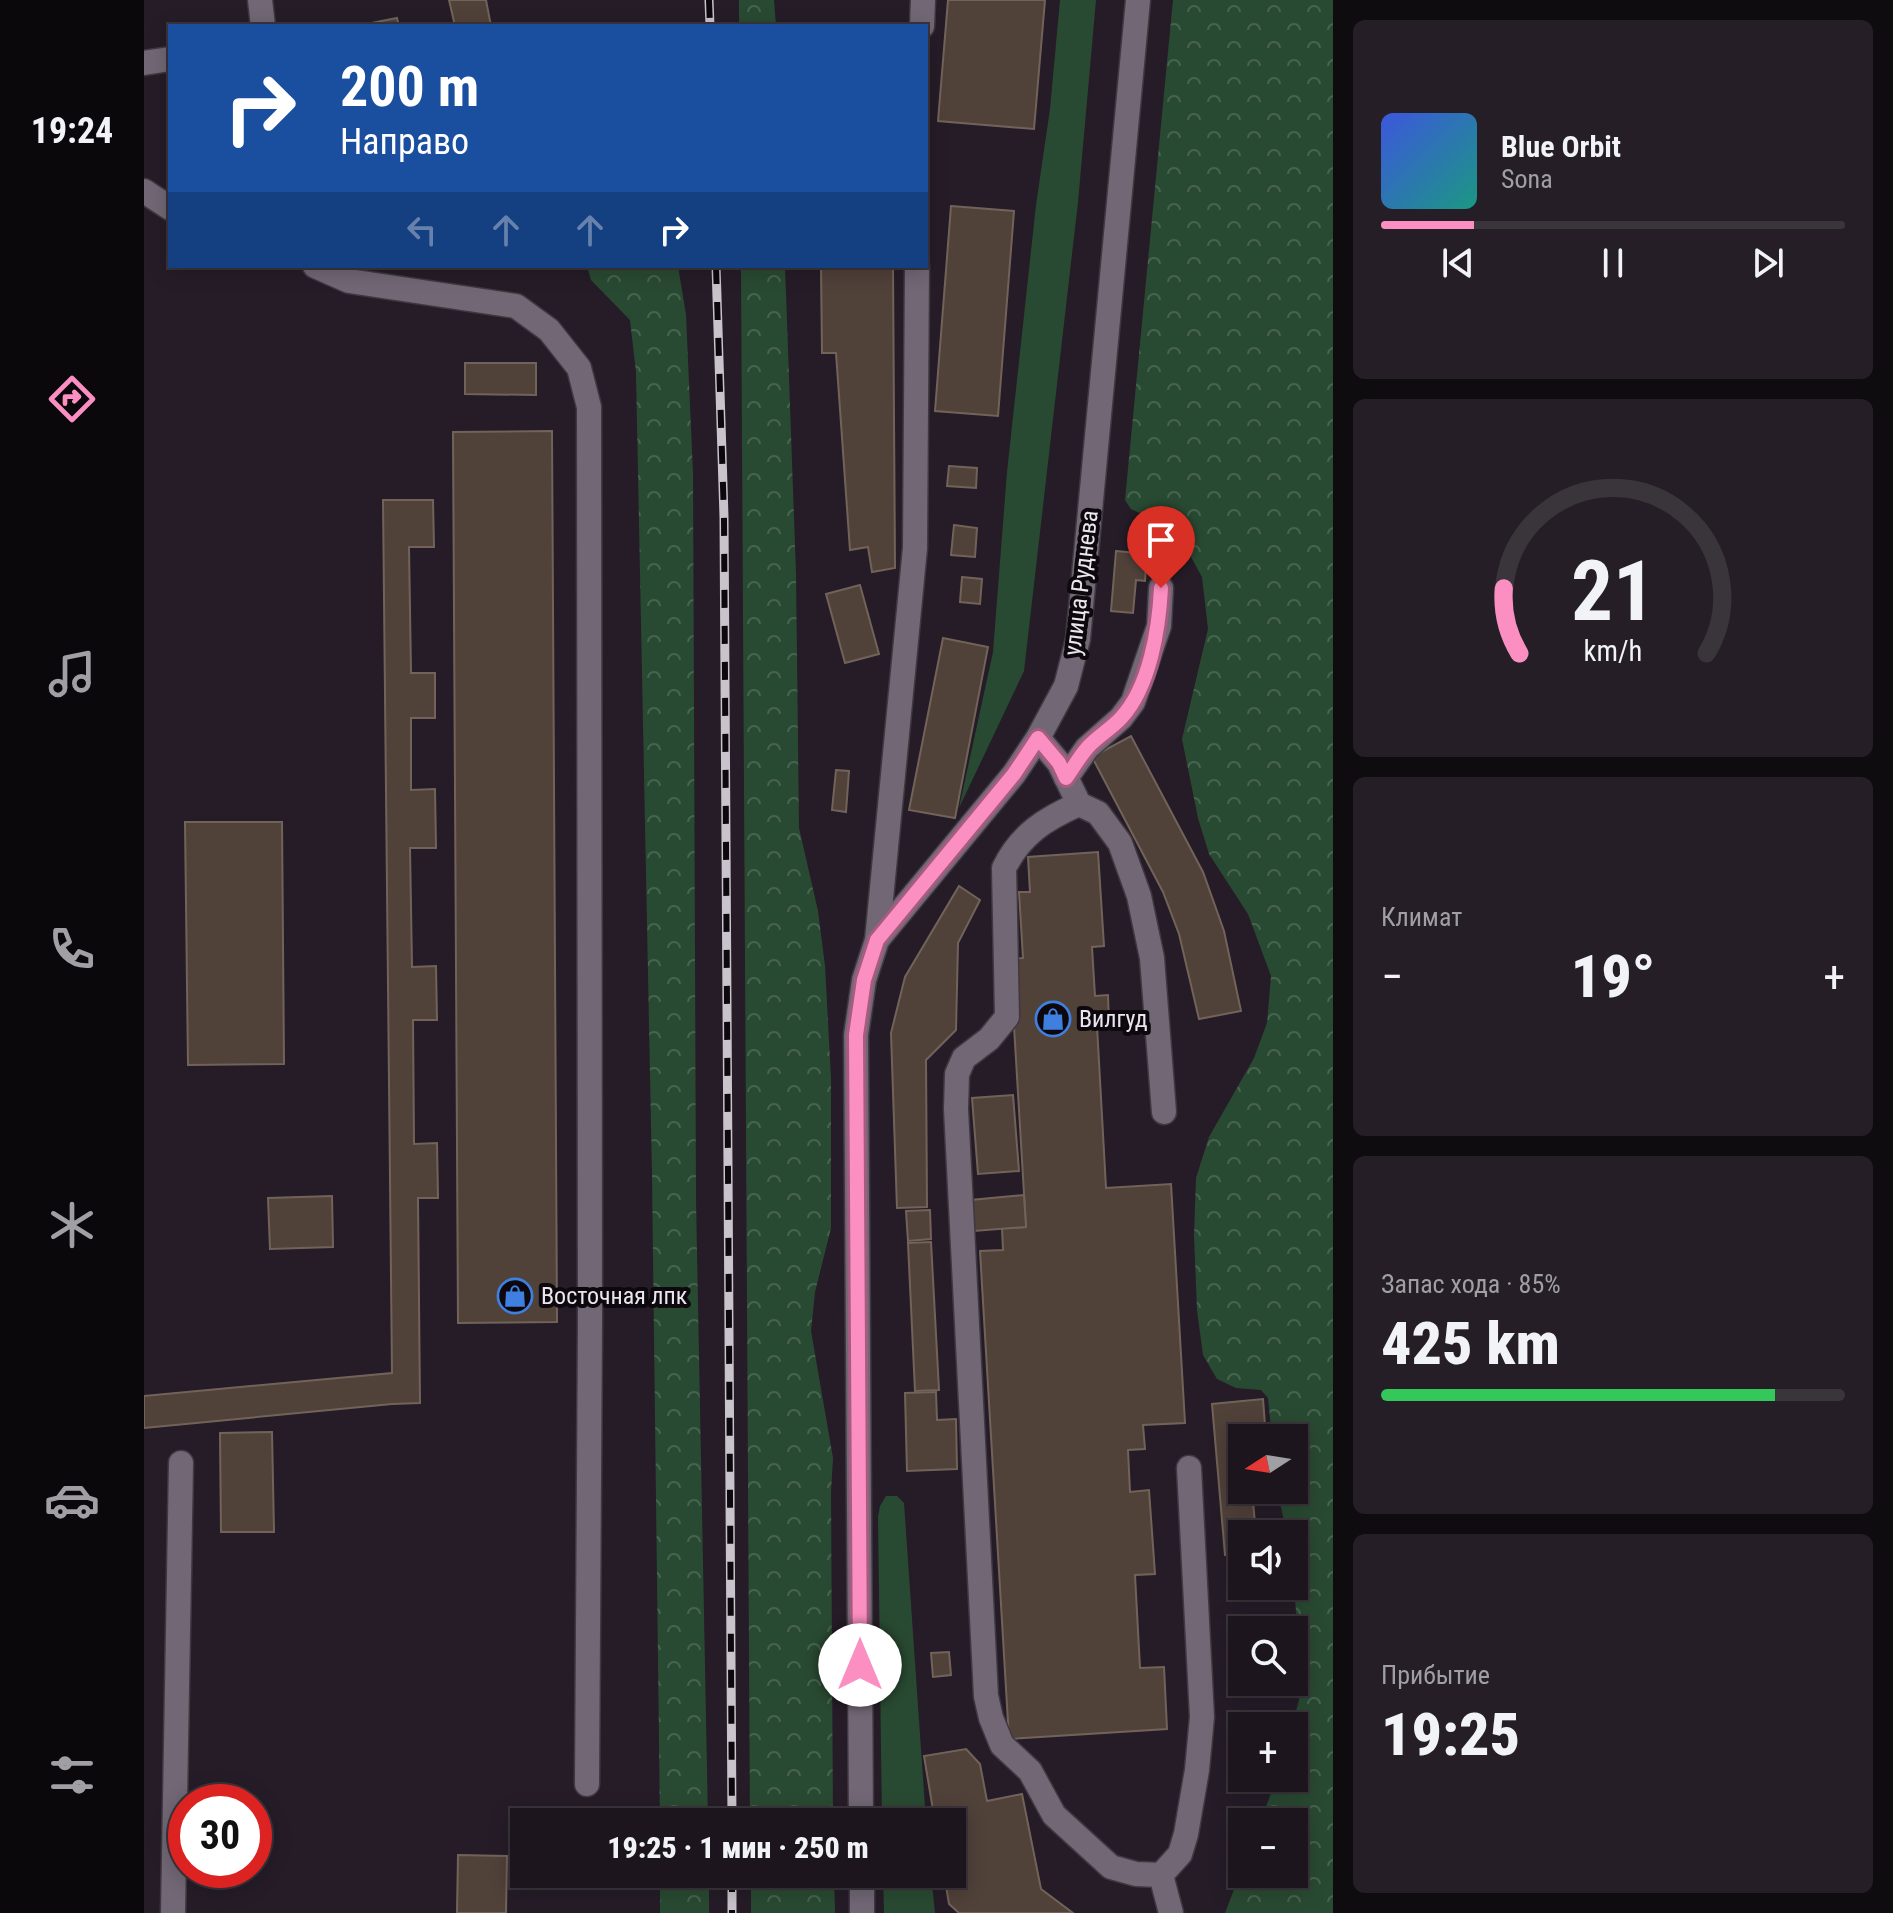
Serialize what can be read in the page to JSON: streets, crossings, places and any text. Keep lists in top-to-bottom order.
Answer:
{
  "streets": {
    "street": ["улица Руднева"]
  },
  "places": {
    "shop": ["Вилгуд", "Восточная лпк"]
  },
  "north": "left",
  "page": {
    "tabs": "19:24",
    "turn": ["200 m", "Направо"],
    "song": ["Blue Orbit", "Sona"],
    "tile": [
      "Климат",
      ["Запас хода · 85%", "425 km"],
      ["Прибытие", "19:25"]
    ],
    "heat": ["−", "19°", "+"],
    "map_buttons": ["+", "−"],
    "limit": "30",
    "trip": "19:25 · 1 мин · 250 m",
    "gauge": ["21", "km/h"]
  }
}
